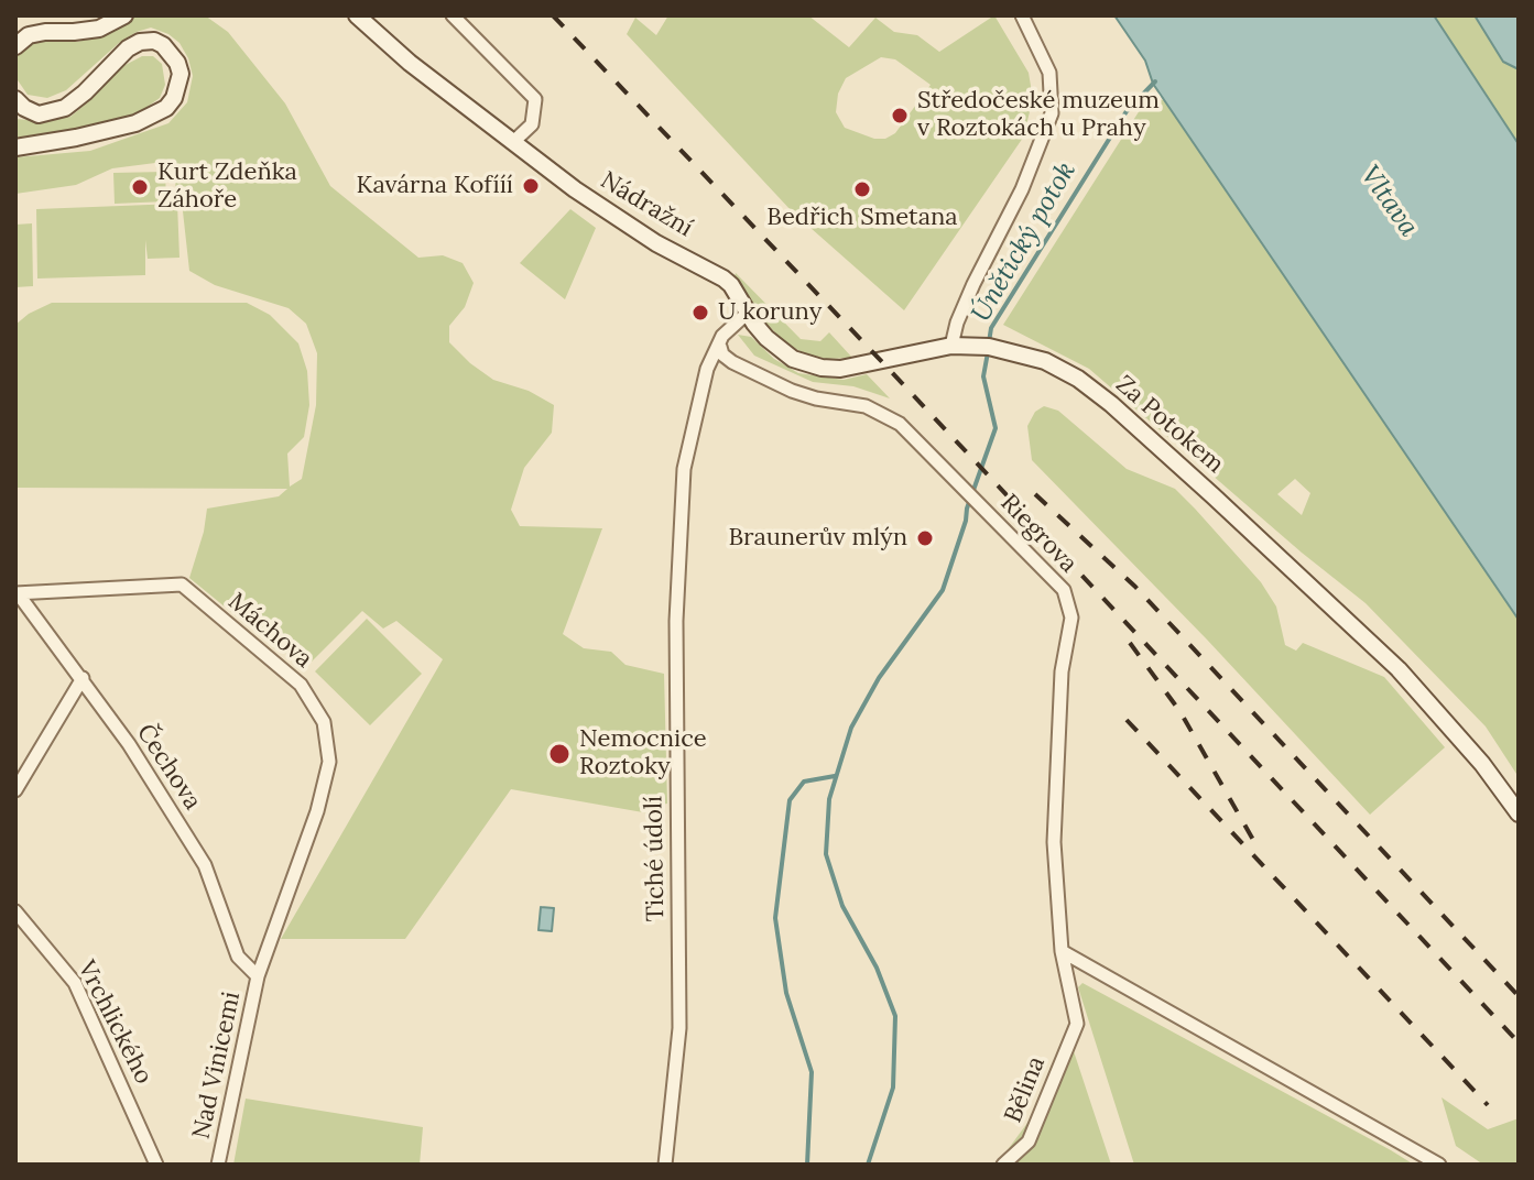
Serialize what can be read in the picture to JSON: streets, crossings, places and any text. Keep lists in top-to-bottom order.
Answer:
{
  "streets": {
    "main road": ["Nádražní", "Za Potokem"],
    "street": [
      "Riegrova",
      "Máchova",
      "Čechova",
      "Tiché údolí",
      "Vrchlického",
      "Nad Vinicemi",
      "Bělina"
    ]
  },
  "crossings": [
    ["Nádražní", "Za Potokem"],
    ["Riegrova", "Tiché údolí"],
    ["Riegrova", "Bělina"],
    ["Máchova", "Čechova"],
    ["Máchova", "Nad Vinicemi"],
    ["Čechova", "Nad Vinicemi"]
  ],
  "water": ["Vltava", "Únětický potok"],
  "places": [
    "Středočeské muzeum v Roztokách u Prahy",
    "Kavárna Kofííí",
    "Kurt Zdeňka Záhoře",
    "Bedřich Smetana",
    "U koruny",
    "Braunerův mlýn",
    "Nemocnice Roztoky"
  ]
}
